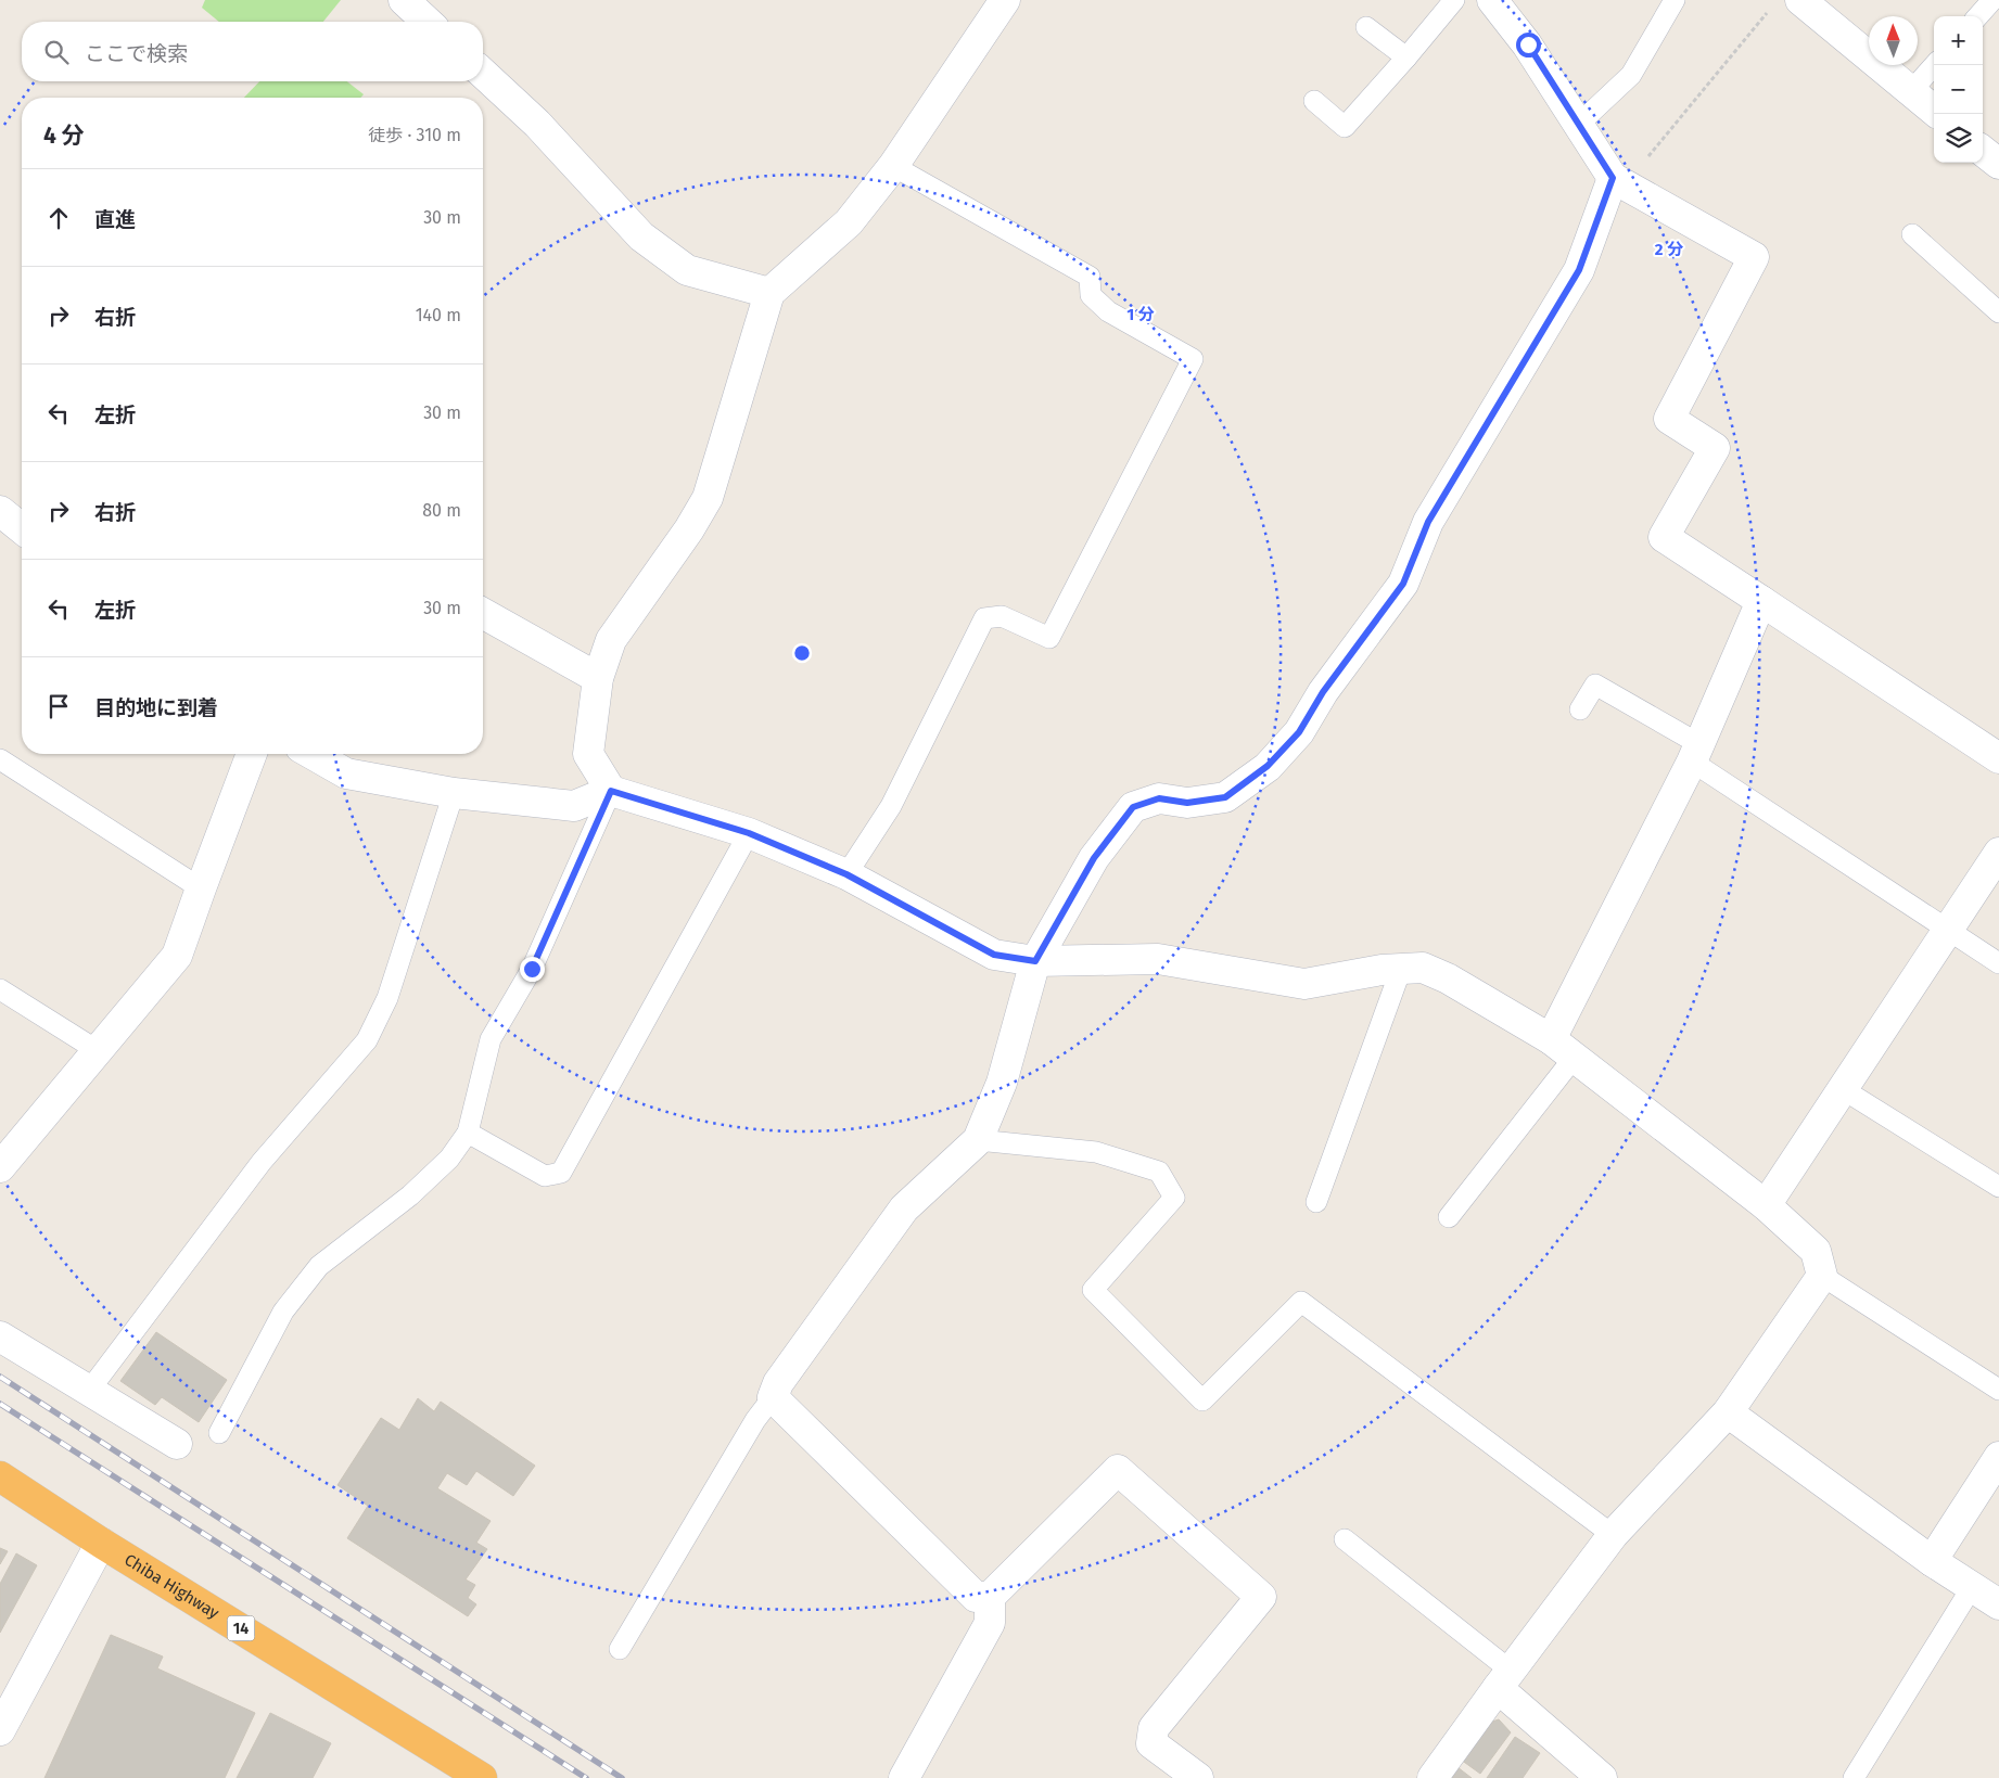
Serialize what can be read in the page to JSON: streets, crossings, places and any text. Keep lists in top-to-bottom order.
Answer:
{
  "streets": {
    "highway": ["Chiba Highway", "14"]
  },
  "north": "top",
  "page": {
    "map_buttons": ["+", "−"],
    "search": "ここで検索",
    "heading": ["4 分", "徒歩 · 310 m"],
    "list": [
      ["直進", "30 m"],
      ["右折", "140 m"],
      ["左折", "30 m"],
      ["右折", "80 m"],
      ["左折", "30 m"],
      "目的地に到着"
    ]
  },
  "rings": ["2 分", "1 分"]
}
